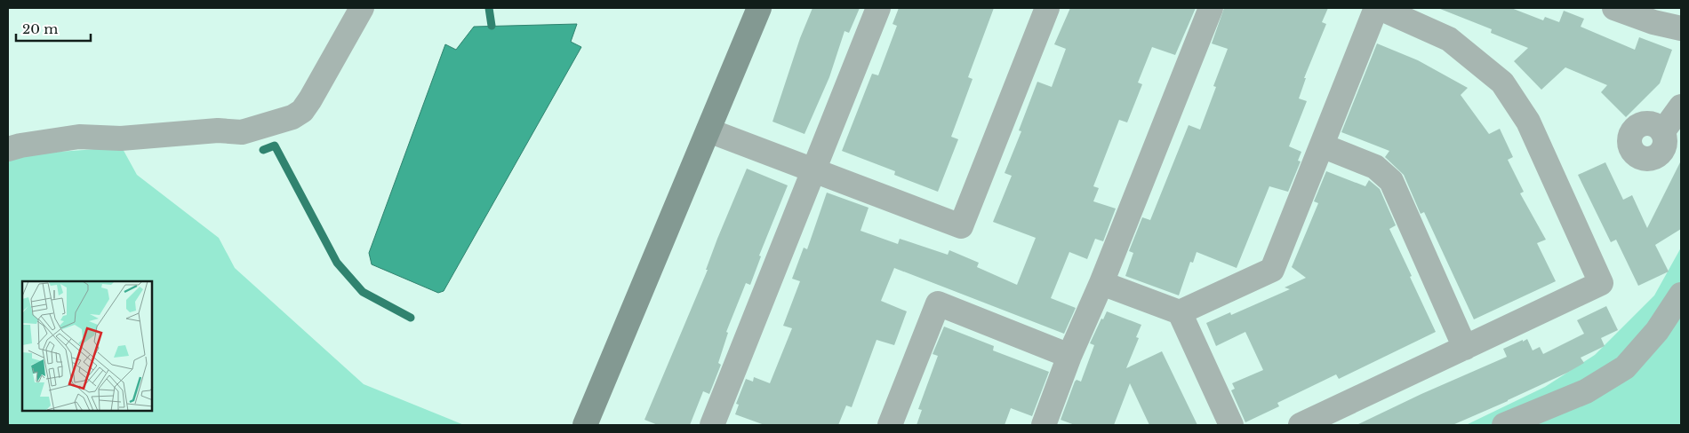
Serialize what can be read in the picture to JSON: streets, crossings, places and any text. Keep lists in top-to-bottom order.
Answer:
{
  "scale_bar": "20 m"
}
